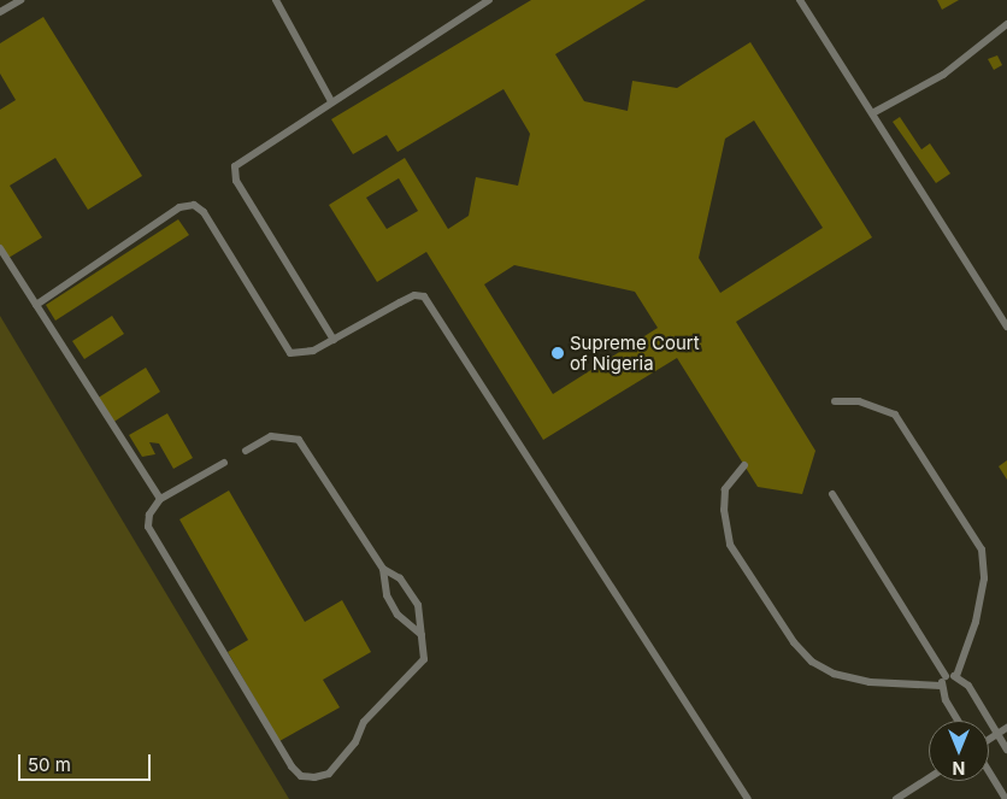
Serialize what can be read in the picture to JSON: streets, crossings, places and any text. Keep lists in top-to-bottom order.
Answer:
{
  "places": ["Supreme Court of Nigeria"],
  "scale_bar": "50 m",
  "north": "bottom"
}
